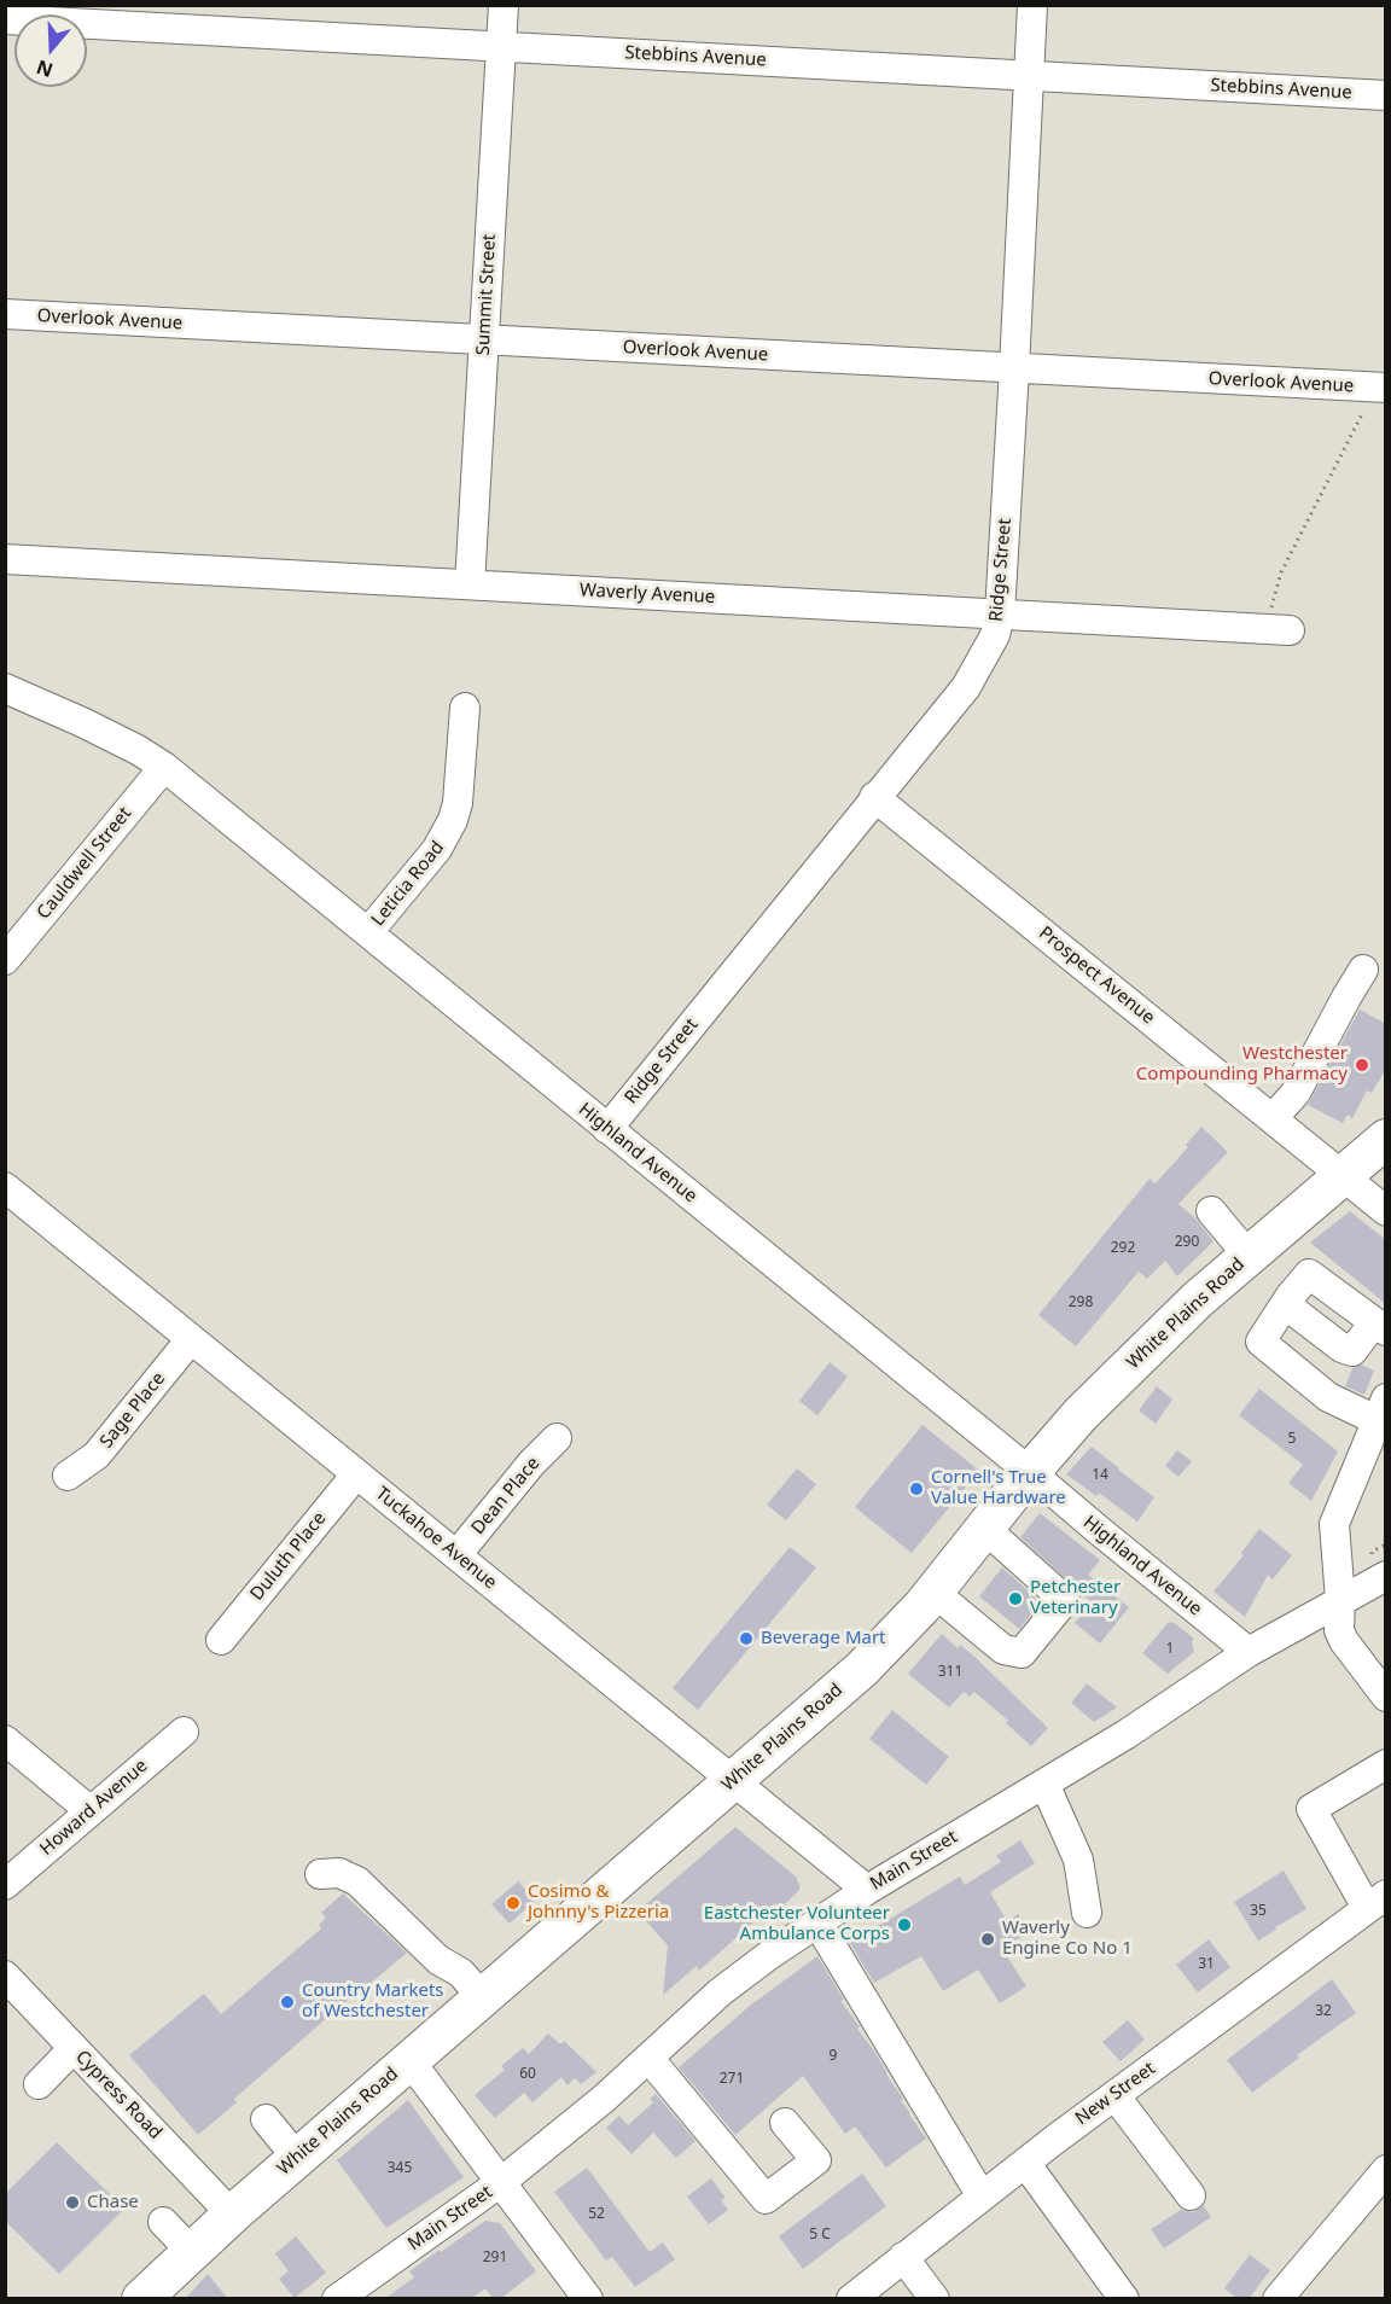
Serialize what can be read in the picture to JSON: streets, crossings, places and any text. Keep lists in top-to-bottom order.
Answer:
{
  "streets": {
    "main road": ["White Plains Road"],
    "street": [
      "Stebbins Avenue",
      "Summit Street",
      "Overlook Avenue",
      "Ridge Street",
      "Waverly Avenue",
      "Cauldwell Street",
      "Leticia Road",
      "Prospect Avenue",
      "Highland Avenue",
      "Sage Place",
      "Dean Place",
      "Tuckahoe Avenue",
      "Duluth Place",
      "Howard Avenue",
      "Main Street",
      "New Street",
      "Cypress Road"
    ]
  },
  "crossings": [
    ["Stebbins Avenue", "Summit Street"],
    ["Stebbins Avenue", "Ridge Street"],
    ["Summit Street", "Overlook Avenue"],
    ["Summit Street", "Waverly Avenue"],
    ["Overlook Avenue", "Ridge Street"],
    ["Ridge Street", "Waverly Avenue"],
    ["Ridge Street", "Prospect Avenue"],
    ["Ridge Street", "Highland Avenue"],
    ["Cauldwell Street", "Highland Avenue"],
    ["Leticia Road", "Highland Avenue"],
    ["Prospect Avenue", "White Plains Road"],
    ["Highland Avenue", "White Plains Road"],
    ["Highland Avenue", "Main Street"],
    ["White Plains Road", "Tuckahoe Avenue"],
    ["White Plains Road", "Cypress Road"],
    ["Sage Place", "Tuckahoe Avenue"],
    ["Dean Place", "Tuckahoe Avenue"],
    ["Tuckahoe Avenue", "Duluth Place"],
    ["Tuckahoe Avenue", "Main Street"]
  ],
  "places": [
    "Westchester Compounding Pharmacy",
    "Cornell's True Value Hardware",
    "Petchester Veterinary",
    "Beverage Mart",
    "Cosimo & Johnny's Pizzeria",
    "Eastchester Volunteer Ambulance Corps",
    "Waverly Engine Co No 1",
    "Country Markets of Westchester",
    "Chase"
  ],
  "house_numbers": [
    "290",
    "292",
    "298",
    "5",
    "14",
    "1",
    "311",
    "35",
    "31",
    "32",
    "9",
    "60",
    "271",
    "345",
    "52",
    "5 C",
    "291"
  ],
  "north": "bottom"
}
